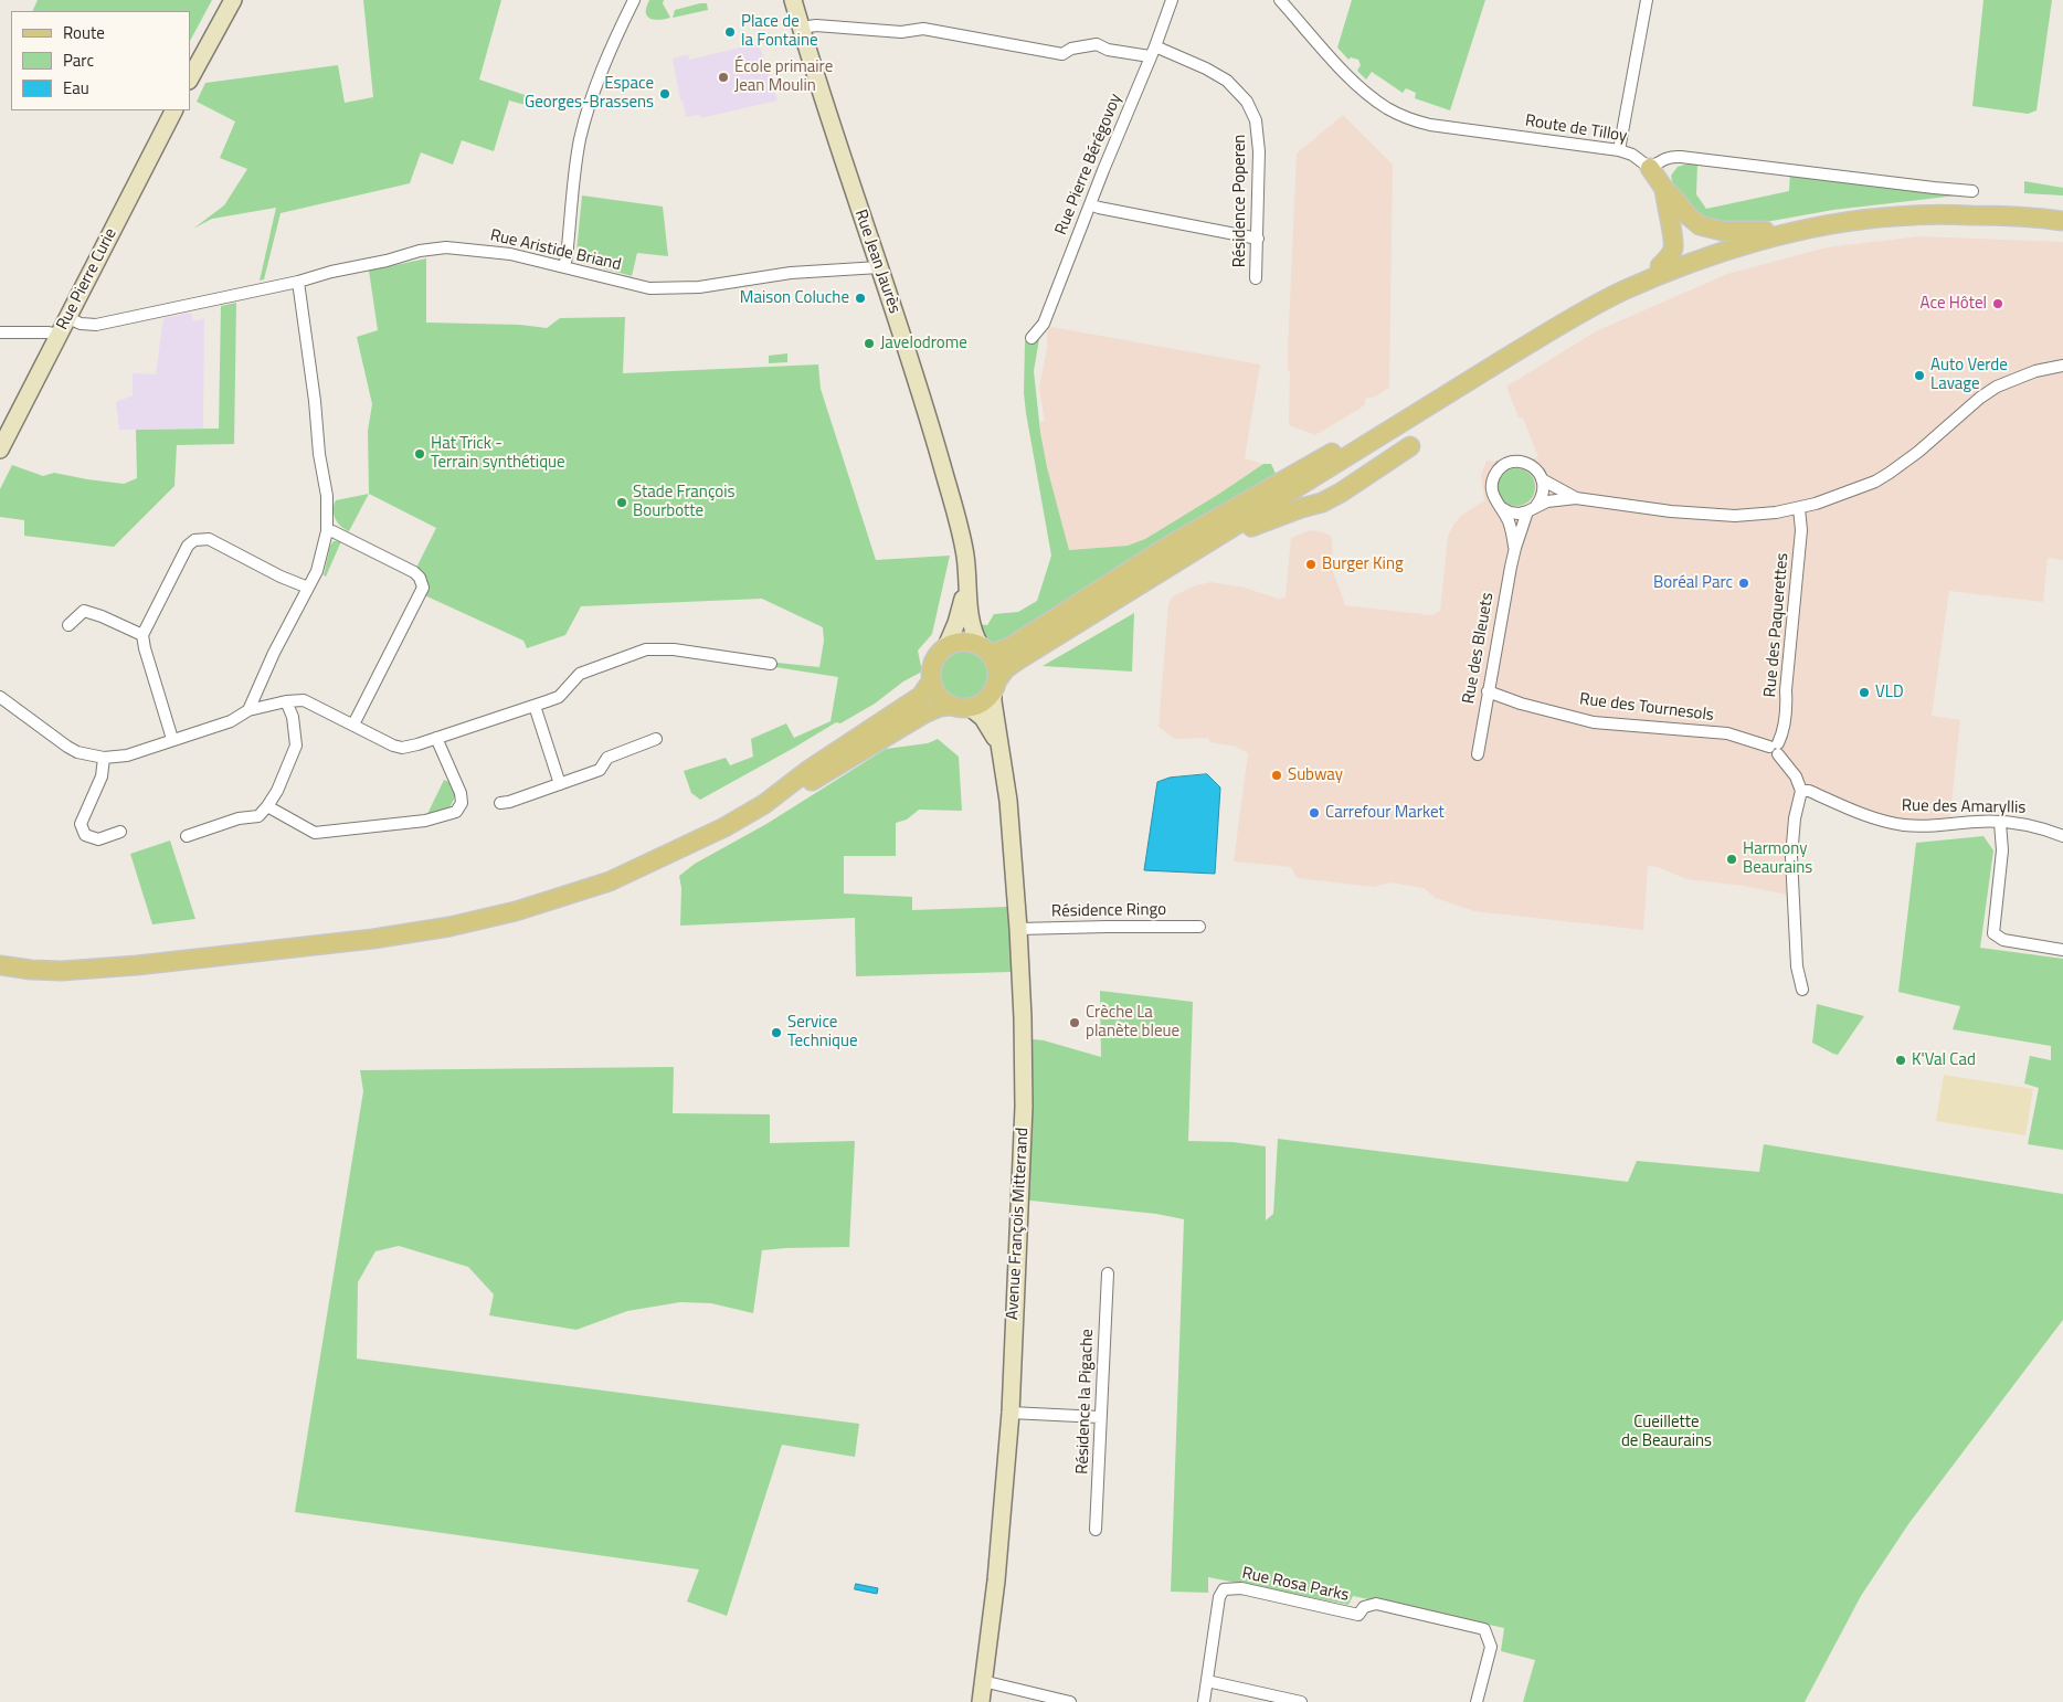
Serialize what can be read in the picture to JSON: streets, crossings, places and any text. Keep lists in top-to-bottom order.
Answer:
{
  "streets": {
    "main road": ["Rue Jean Jaurès", "Rue Pierre Curie", "Avenue François Mitterrand"],
    "street": [
      "Route de Tilloy",
      "Rue Pierre Bérégovoy",
      "Résidence Poperen",
      "Rue Aristide Briand",
      "Rue des Paquerettes",
      "Rue des Bleuets",
      "Rue des Tournesols",
      "Rue des Amaryllis",
      "Résidence Ringo",
      "Résidence la Pigache",
      "Rue Rosa Parks"
    ]
  },
  "crossings": [
    ["Rue Pierre Bérégovoy", "Résidence Poperen"],
    ["Résidence Poperen", "Rue Jean Jaurès"],
    ["Rue Aristide Briand", "Rue Jean Jaurès"],
    ["Rue Aristide Briand", "Rue Pierre Curie"],
    ["Rue Jean Jaurès", "Avenue François Mitterrand"],
    ["Rue des Paquerettes", "Rue des Tournesols"],
    ["Rue des Bleuets", "Rue des Tournesols"],
    ["Résidence Ringo", "Avenue François Mitterrand"]
  ],
  "parks": ["Cueillette de Beaurains"],
  "places": [
    "Place de la Fontaine",
    "École primaire Jean Moulin",
    "Espace Georges-Brassens",
    "Maison Coluche",
    "Ace Hôtel",
    "Javelodrome",
    "Auto Verde Lavage",
    "Hat Trick - Terrain synthétique",
    "Stade François Bourbotte",
    "Burger King",
    "Boréal Parc",
    "VLD",
    "Subway",
    "Carrefour Market",
    "Harmony Beaurains",
    "Crèche La planète bleue",
    "Service Technique",
    "K'Val Cad"
  ],
  "legend": ["Route", "Parc", "Eau"]
}
